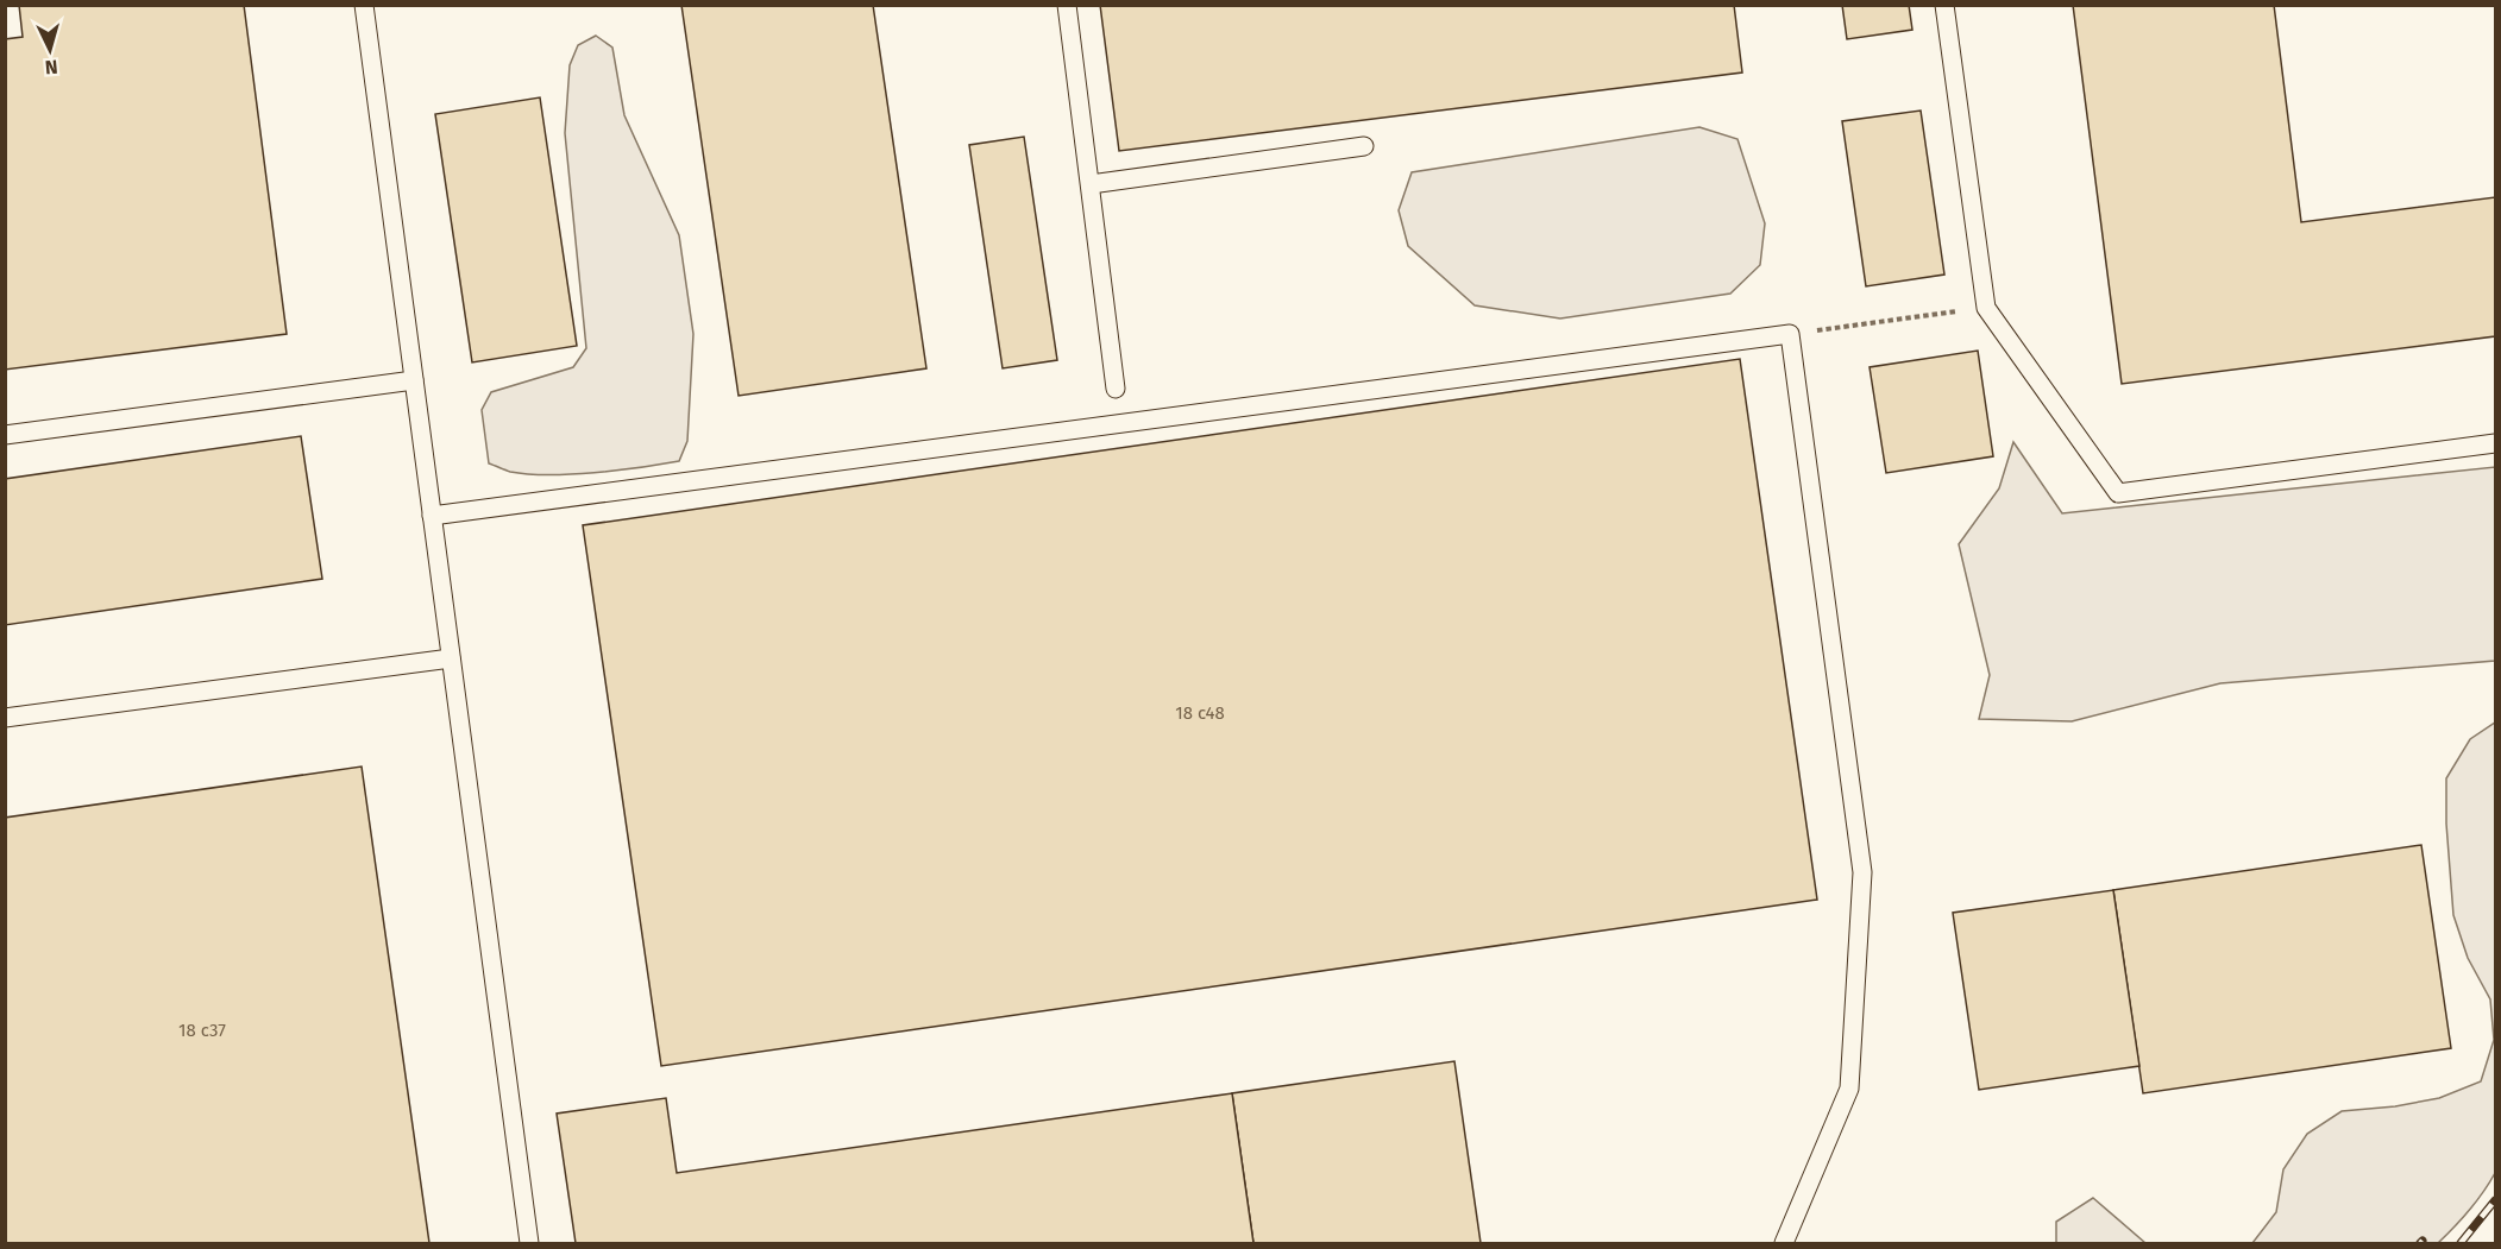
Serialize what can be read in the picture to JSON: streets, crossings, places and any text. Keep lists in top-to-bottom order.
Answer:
{
  "house_numbers": ["18 с48", "18 с37"],
  "north": "bottom"
}
